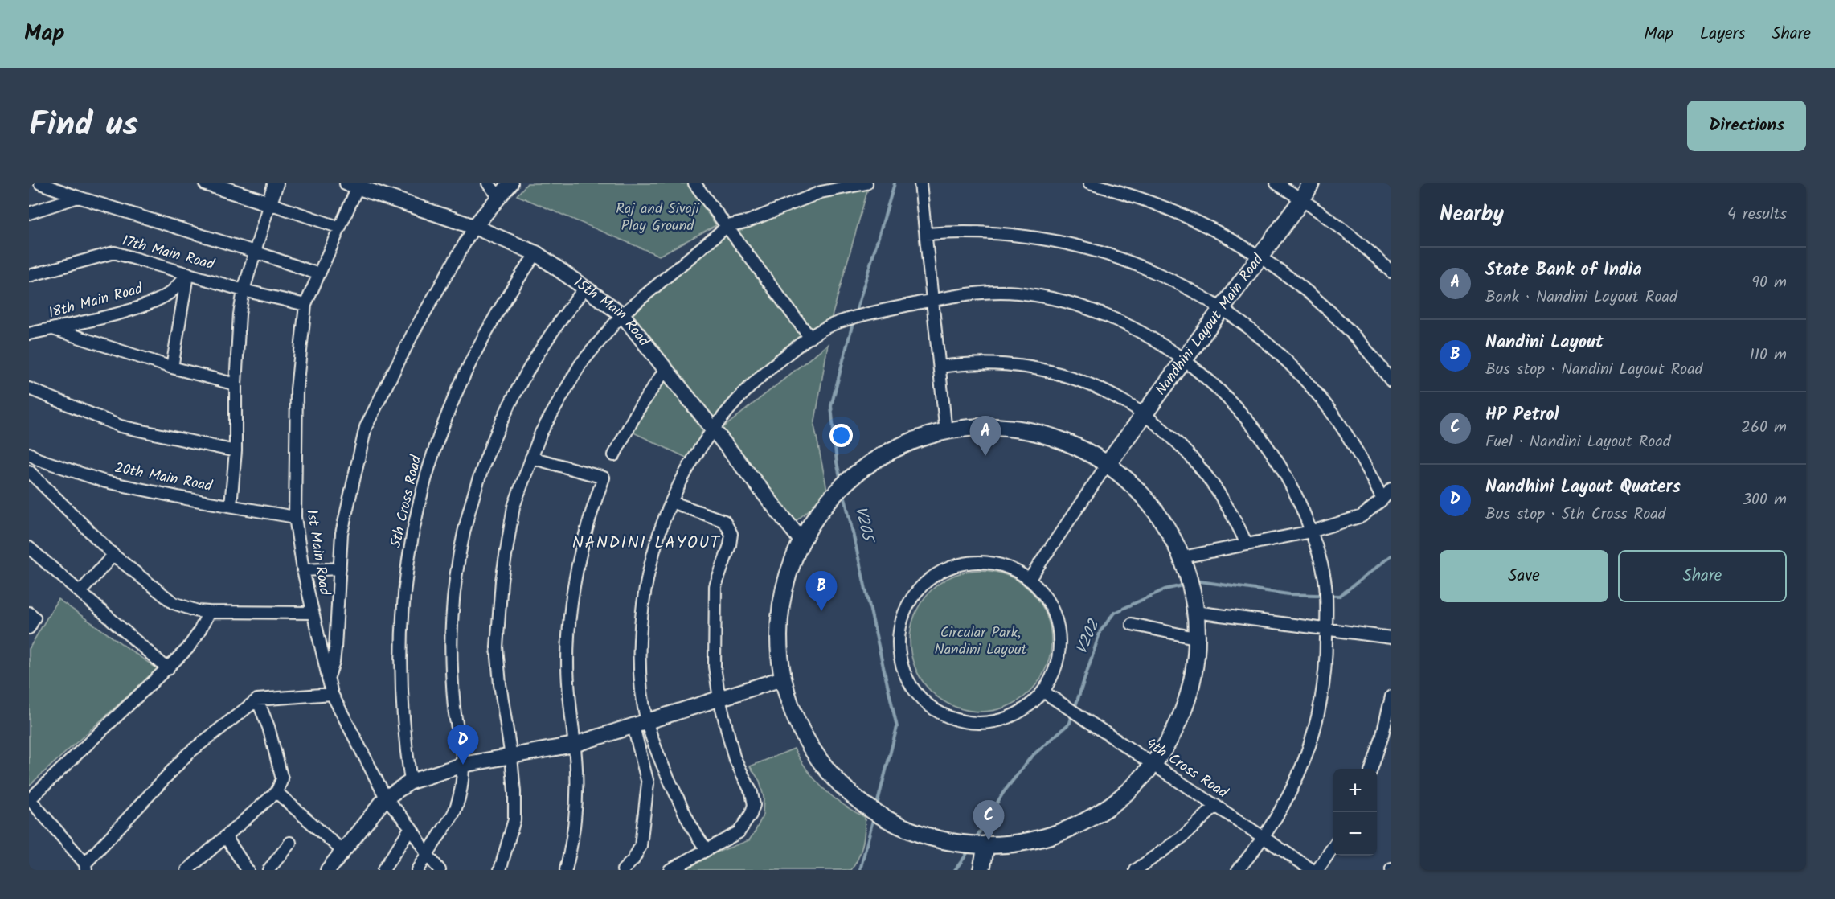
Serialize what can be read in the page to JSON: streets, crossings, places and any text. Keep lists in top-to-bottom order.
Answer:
{
  "streets": {
    "main road": ["Nandhini Layout Main Road"],
    "street": [
      "17th Main Road",
      "18th Main Road",
      "15th Main Road",
      "20th Main Road",
      "5th Cross Road",
      "1st Main Road",
      "4th Cross Road"
    ]
  },
  "crossings": [
    ["17th Main Road", "18th Main Road"],
    ["17th Main Road", "1st Main Road"],
    ["15th Main Road", "5th Cross Road"],
    ["15th Main Road", "1st Main Road"],
    ["20th Main Road", "1st Main Road"]
  ],
  "districts": ["NANDINI LAYOUT"],
  "water": ["V205", "V202"],
  "parks": ["Raj and Sivaji Play Ground", "Circular Park, Nandini Layout"],
  "page": {
    "header": "Map",
    "nav": ["Map", "Layers", "Share"],
    "title": "Find us",
    "buttons": [
      "Directions",
      ["Save", "Share"]
    ],
    "heading": ["Nearby", "4 results"],
    "list": [
      {
        "mark": "A",
        "name": "State Bank of India",
        "note": "Bank · Nandini Layout Road",
        "value": "90 m"
      },
      {
        "mark": "B",
        "name": "Nandini Layout",
        "note": "Bus stop · Nandini Layout Road",
        "value": "110 m"
      },
      {
        "mark": "C",
        "name": "HP Petrol",
        "note": "Fuel · Nandini Layout Road",
        "value": "260 m"
      },
      {
        "mark": "D",
        "name": "Nandhini Layout Quaters",
        "note": "Bus stop · 5th Cross Road",
        "value": "300 m"
      }
    ],
    "pins": [
      "A",
      "B",
      "D",
      "C"
    ],
    "map_buttons": ["+", "−"]
  }
}
